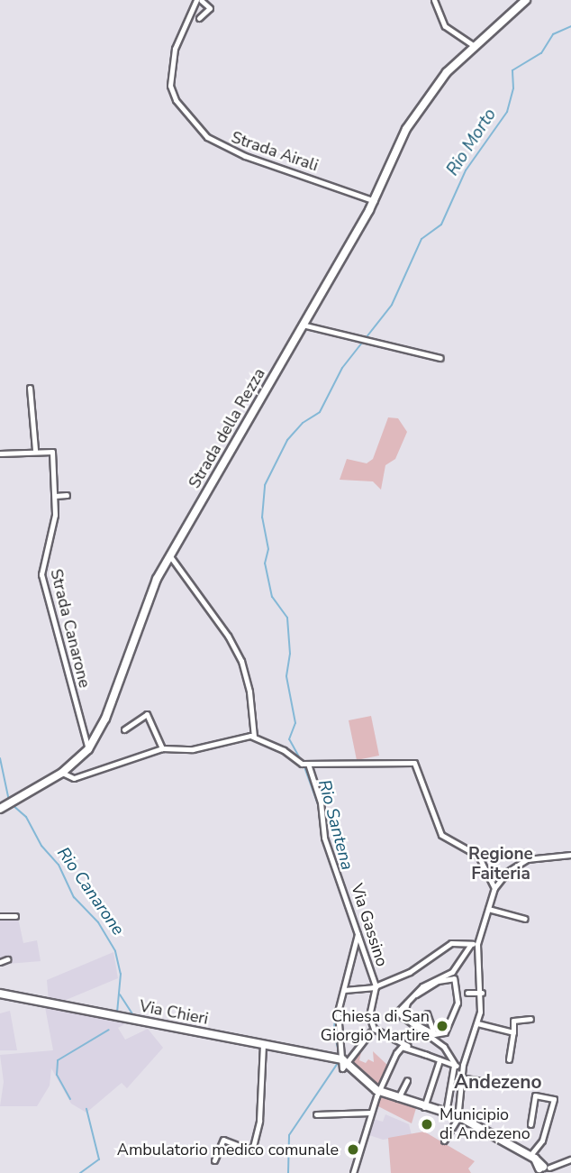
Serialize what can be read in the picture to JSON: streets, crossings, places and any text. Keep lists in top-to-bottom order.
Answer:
{
  "streets": {
    "main road": ["Strada della Rezza", "Via Chieri"],
    "street": ["Strada Airali", "Strada Canarone", "Via Gassino"]
  },
  "crossings": [
    ["Strada Airali", "Strada della Rezza"],
    ["Strada della Rezza", "Strada Canarone"]
  ],
  "districts": ["Regione Faiteria", "Andezeno"],
  "water": ["Rio Morto", "Rio Santena", "Rio Canarone"],
  "places": ["Chiesa di San Giorgio Martire", "Municipio di Andezeno", "Ambulatorio medico comunale"]
}
